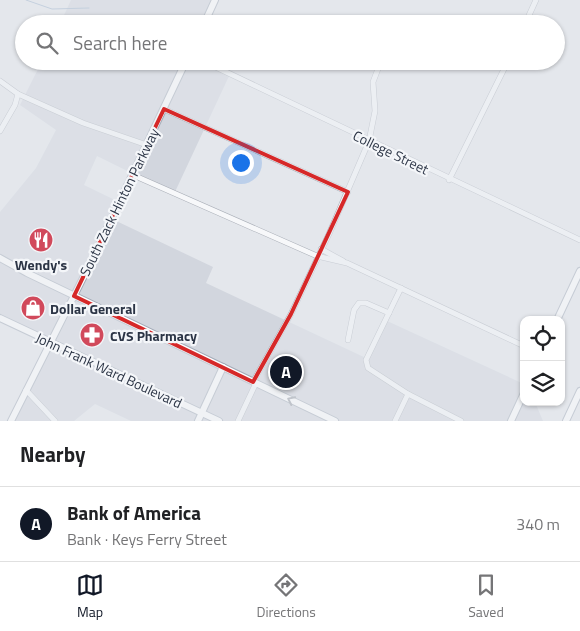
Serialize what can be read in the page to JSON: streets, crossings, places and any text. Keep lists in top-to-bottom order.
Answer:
{
  "streets": {
    "main road": ["South Zack Hinton Parkway", "John Frank Ward Boulevard"],
    "street": ["College Street"]
  },
  "crossings": [
    ["South Zack Hinton Parkway", "John Frank Ward Boulevard"]
  ],
  "places": {
    "restaurant": ["Wendy's"],
    "shop": ["Dollar General"],
    "pharmacy": ["CVS Pharmacy"]
  },
  "page": {
    "search": "Search here",
    "pins": "A",
    "heading": "Nearby",
    "list": [
      {
        "mark": "A",
        "name": "Bank of America",
        "note": "Bank · Keys Ferry Street",
        "value": "340 m"
      }
    ],
    "nav": ["Map", "Directions", "Saved"]
  }
}
